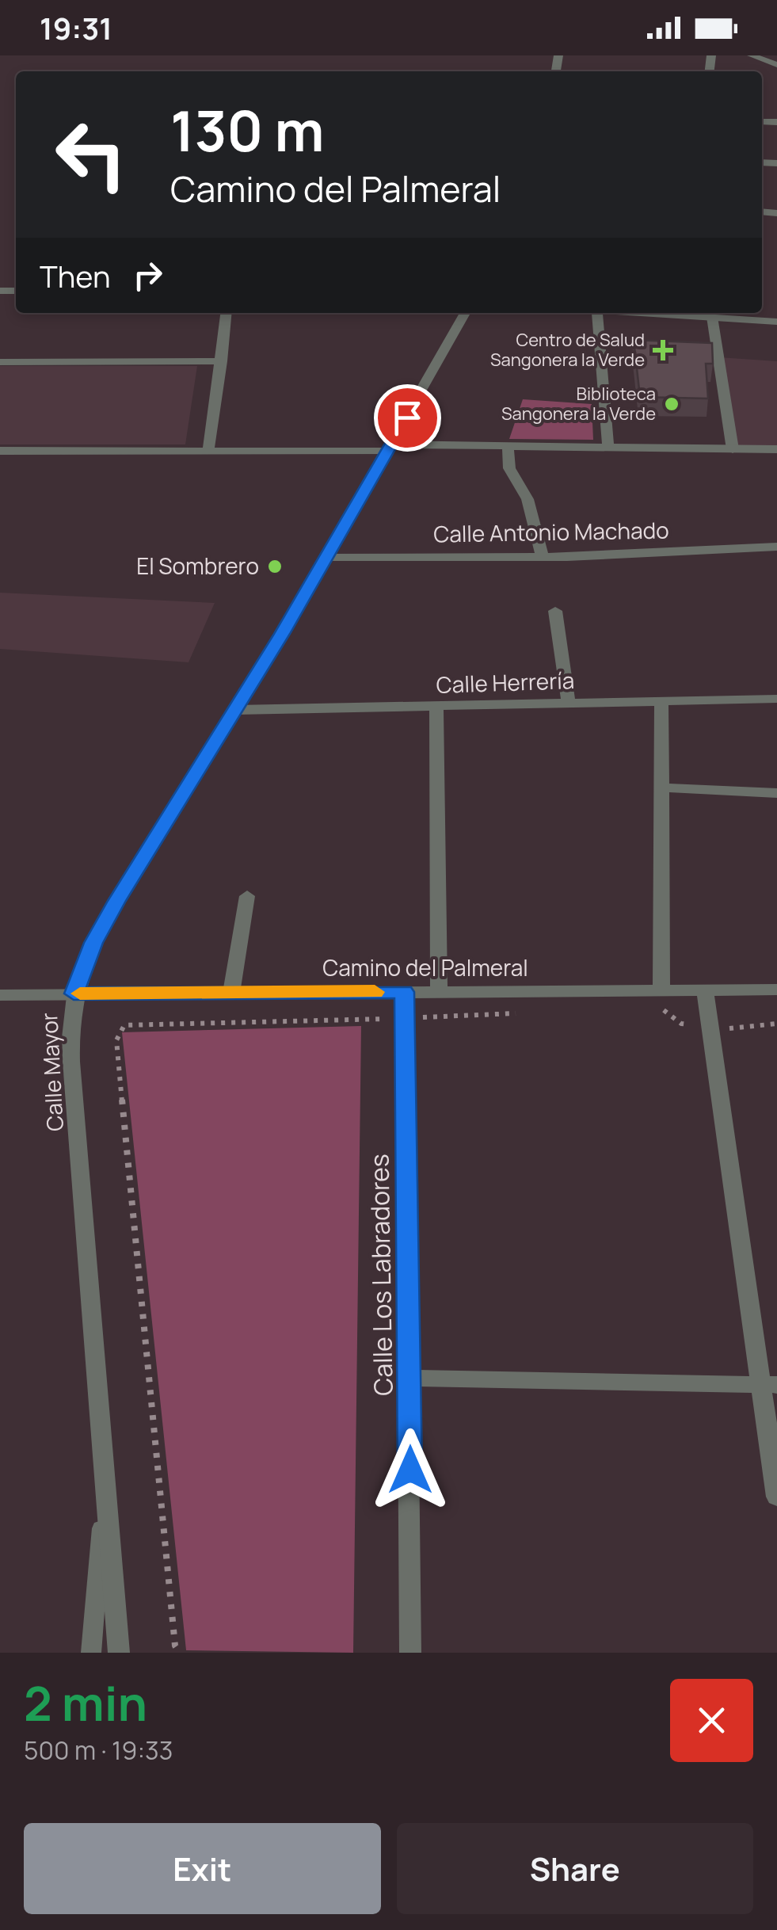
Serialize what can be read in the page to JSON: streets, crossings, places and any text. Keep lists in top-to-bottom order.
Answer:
{
  "streets": {
    "street": [
      "Calle Antonio Machado",
      "Calle Herrería",
      "Camino del Palmeral",
      "Calle Mayor",
      "Calle Los Labradores"
    ]
  },
  "crossings": [
    ["Calle Antonio Machado", "Calle Mayor"],
    ["Calle Herrería", "Calle Mayor"],
    ["Camino del Palmeral", "Calle Mayor"],
    ["Camino del Palmeral", "Calle Los Labradores"]
  ],
  "places": {
    "health": ["Centro de Salud Sangonera la Verde"],
    "other": ["Biblioteca Sangonera la Verde", "El Sombrero"]
  },
  "page": {
    "status": "19:31",
    "turn": ["130 m", "Camino del Palmeral"],
    "then": "Then",
    "heading": ["2 min", "500 m · 19:33"],
    "buttons": ["Exit", "Share"]
  }
}
